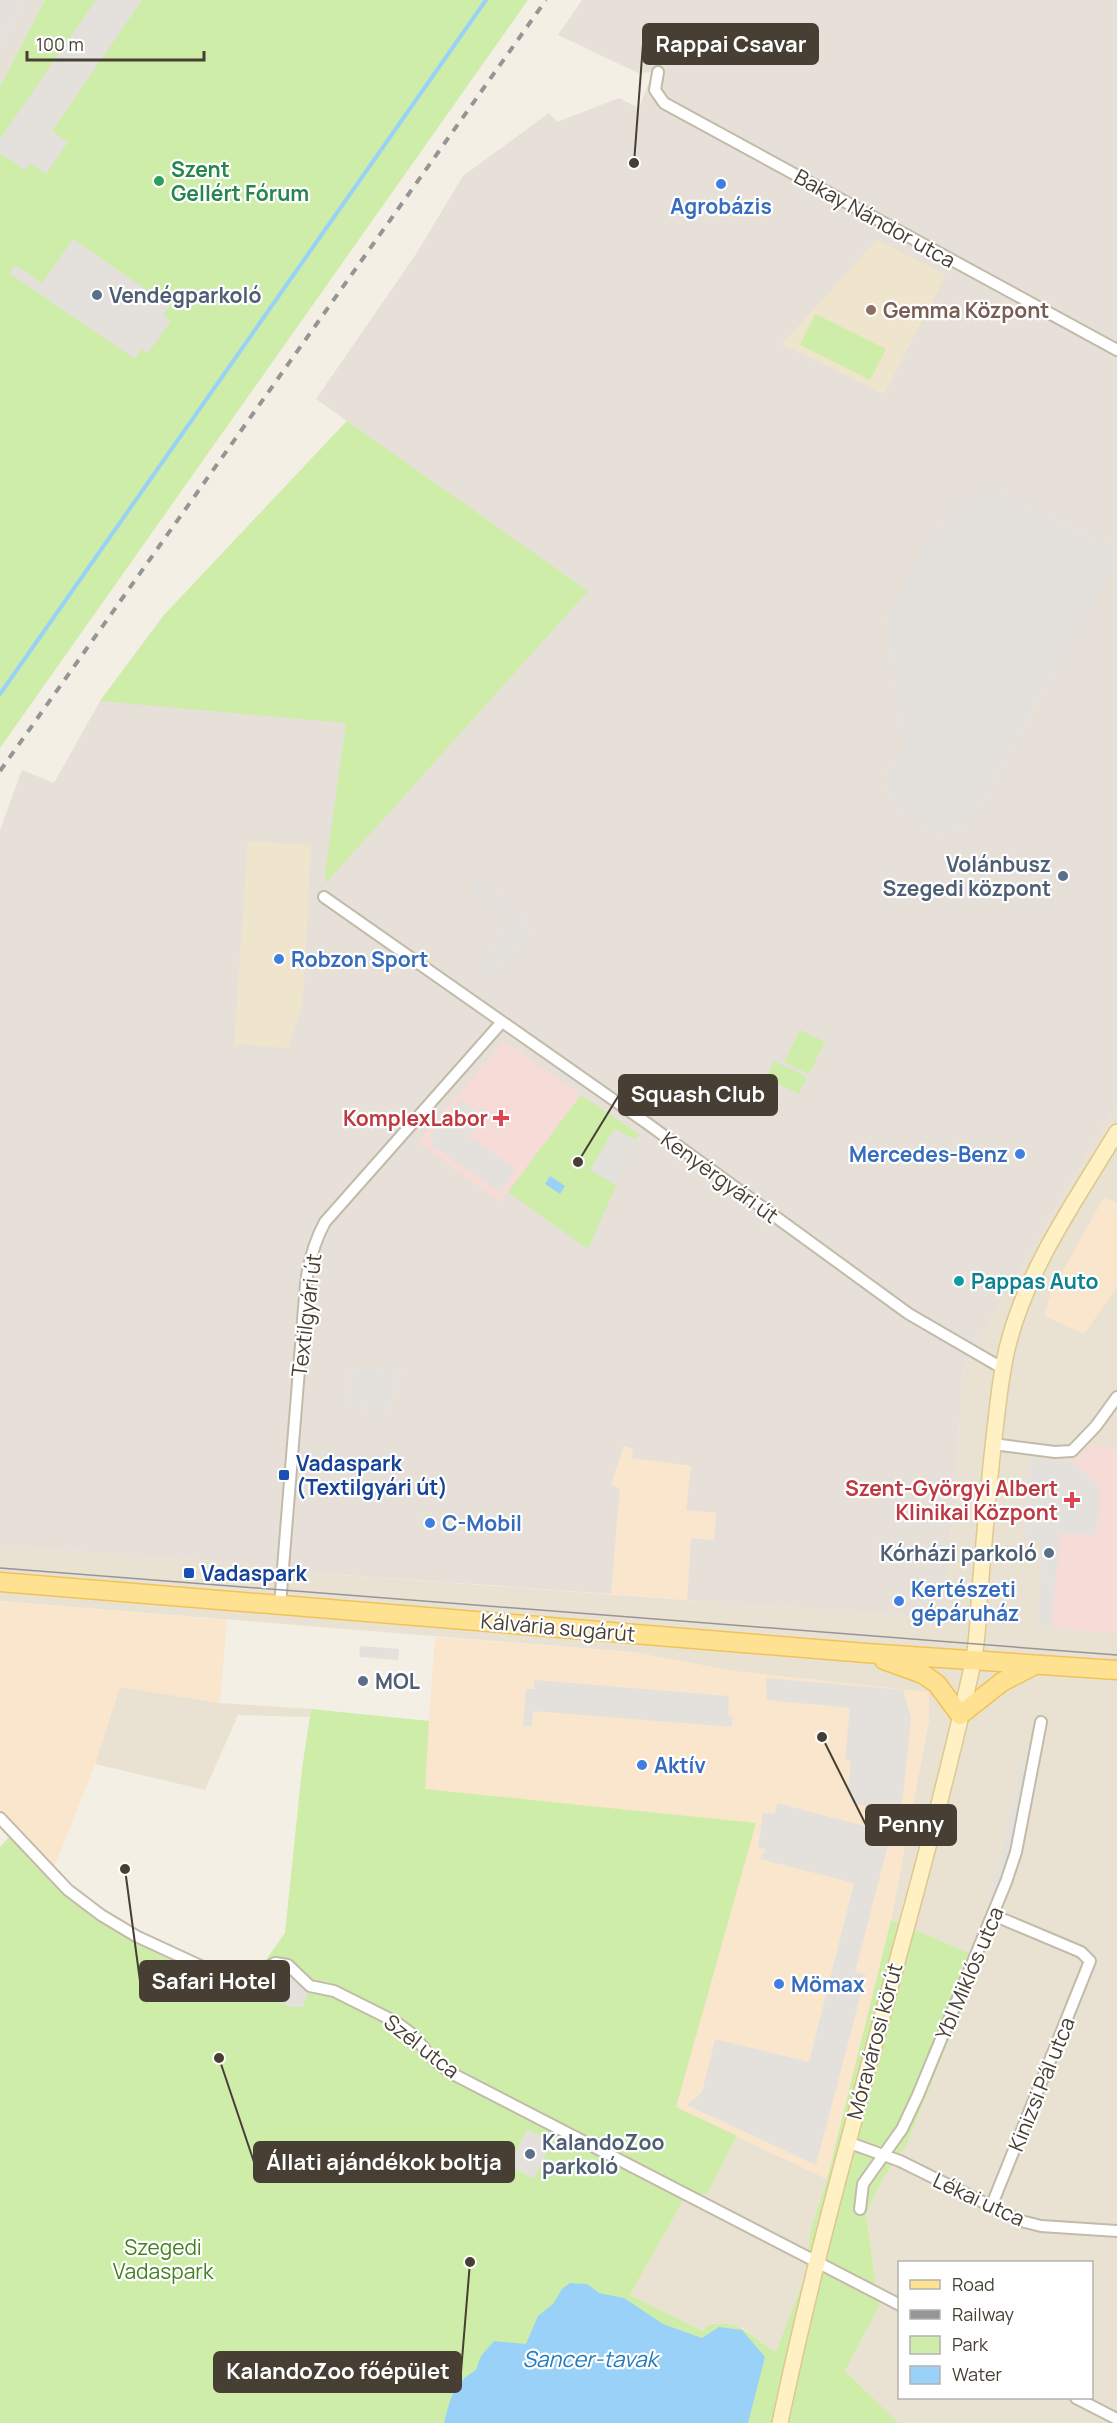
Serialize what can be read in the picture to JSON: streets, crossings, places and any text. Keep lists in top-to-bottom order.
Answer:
{
  "streets": {
    "main road": ["Kálvária sugárút", "Móravárosi körút"],
    "street": [
      "Bakay Nándor utca",
      "Kenyérgyári út",
      "Textilgyári út",
      "Ybl Miklós utca",
      "Szél utca",
      "Kinizsi Pál utca",
      "Lékai utca"
    ]
  },
  "crossings": [
    ["Kenyérgyári út", "Textilgyári út"],
    ["Kenyérgyári út", "Móravárosi körút"],
    ["Textilgyári út", "Kálvária sugárút"],
    ["Kálvária sugárút", "Móravárosi körút"],
    ["Ybl Miklós utca", "Kinizsi Pál utca"],
    ["Ybl Miklós utca", "Lékai utca"],
    ["Móravárosi körút", "Szél utca"],
    ["Móravárosi körút", "Lékai utca"],
    ["Kinizsi Pál utca", "Lékai utca"]
  ],
  "water": ["Sancer-tavak"],
  "parks": ["Szegedi Vadaspark"],
  "places": {
    "other": [
      "Rappai Csavar",
      "Szent Gellért Fórum",
      "Agrobázis",
      "Vendégparkoló",
      "Gemma Központ",
      "Volánbusz Szegedi központ",
      "Robzon Sport",
      "Mercedes-Benz",
      "Squash Club",
      "Pappas Auto",
      "C-Mobil",
      "Kórházi parkoló",
      "Kertészeti gépáruház",
      "MOL",
      "Penny",
      "Aktív",
      "Safari Hotel",
      "Mömax",
      "Állati ajándékok boltja",
      "KalandoZoo parkoló",
      "KalandoZoo főépület"
    ],
    "health": ["KomplexLabor", "Szent-Györgyi Albert Klinikai Központ"],
    "transit": ["Vadaspark (Textilgyári út)", "Vadaspark"]
  },
  "legend": [
    "Road",
    "Railway",
    "Park",
    "Water"
  ],
  "scale_bar": "100 m"
}
